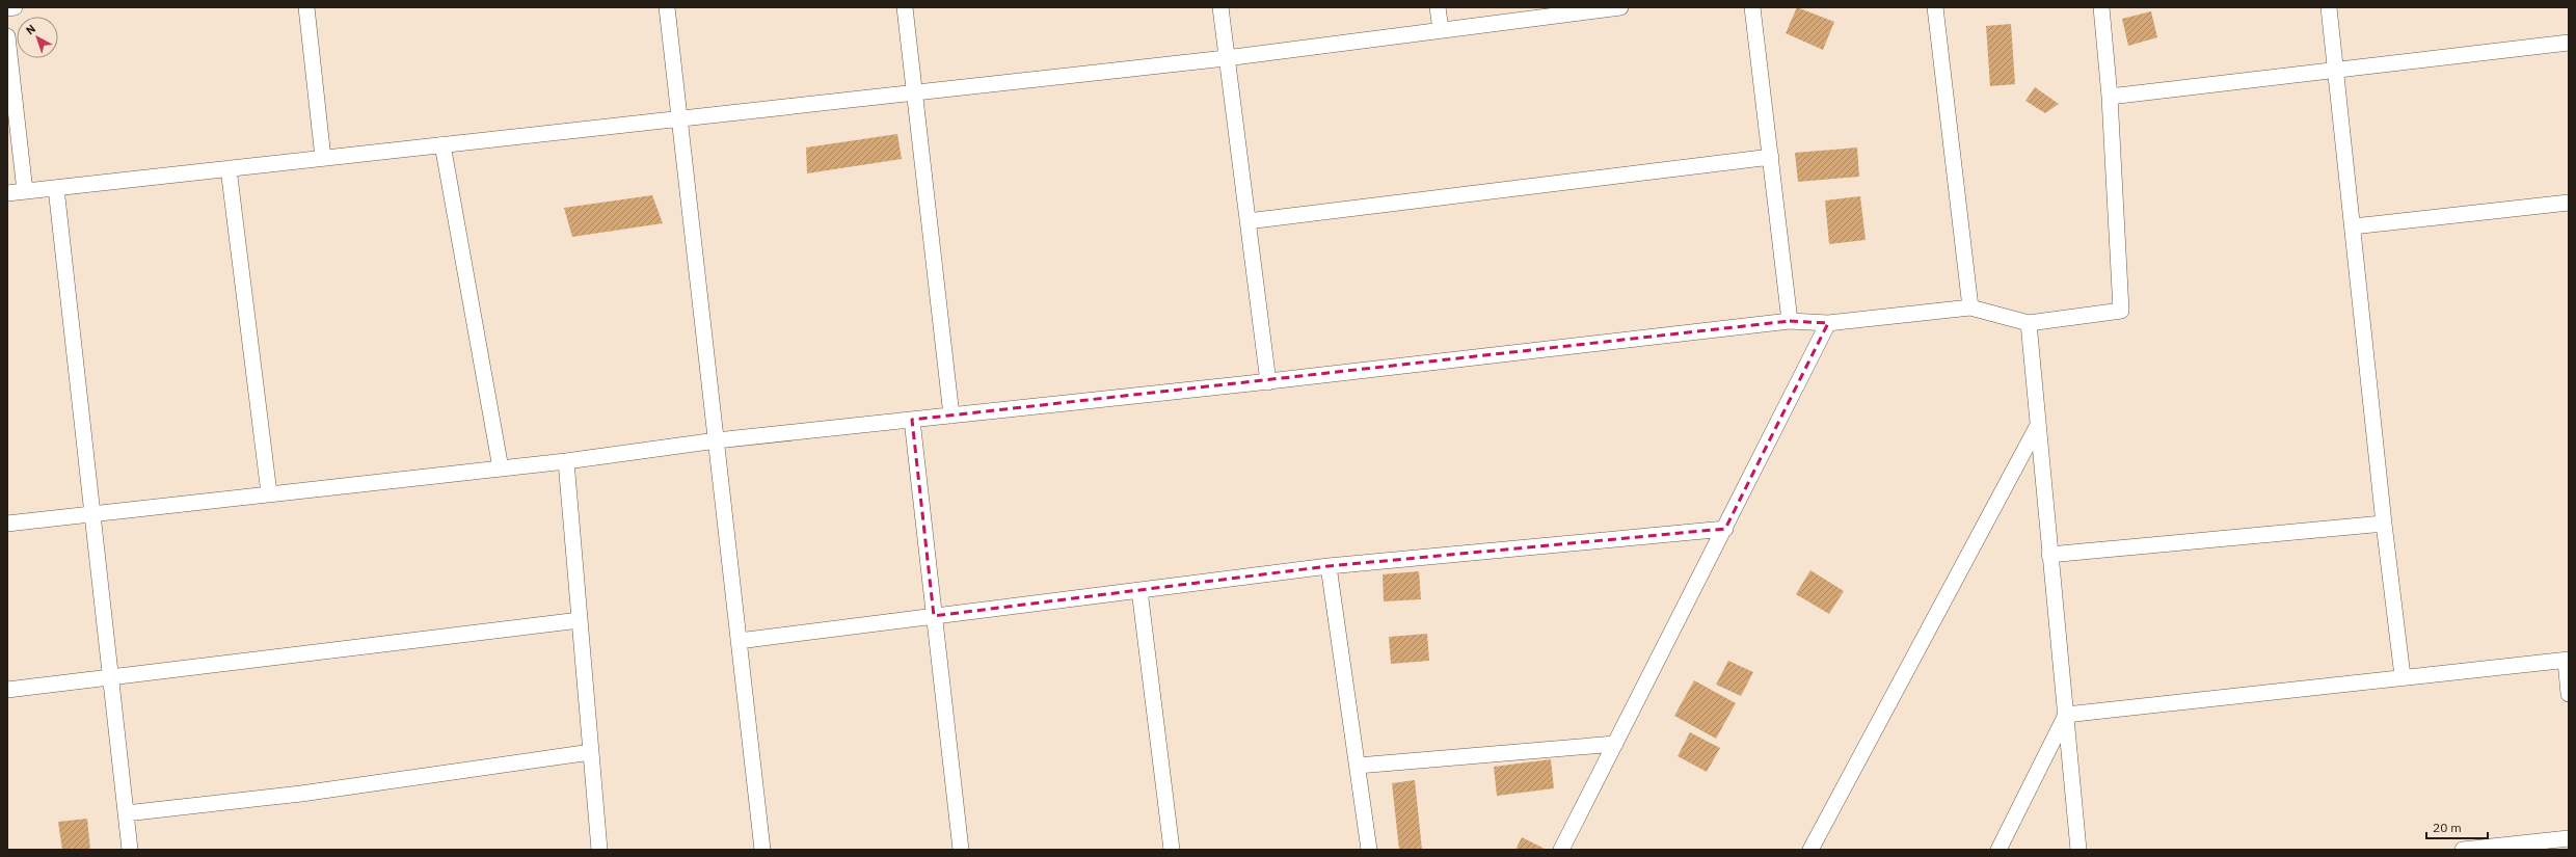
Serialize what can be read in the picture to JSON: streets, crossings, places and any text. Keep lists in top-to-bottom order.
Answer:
{
  "scale_bar": "20 m",
  "north": "top left"
}
